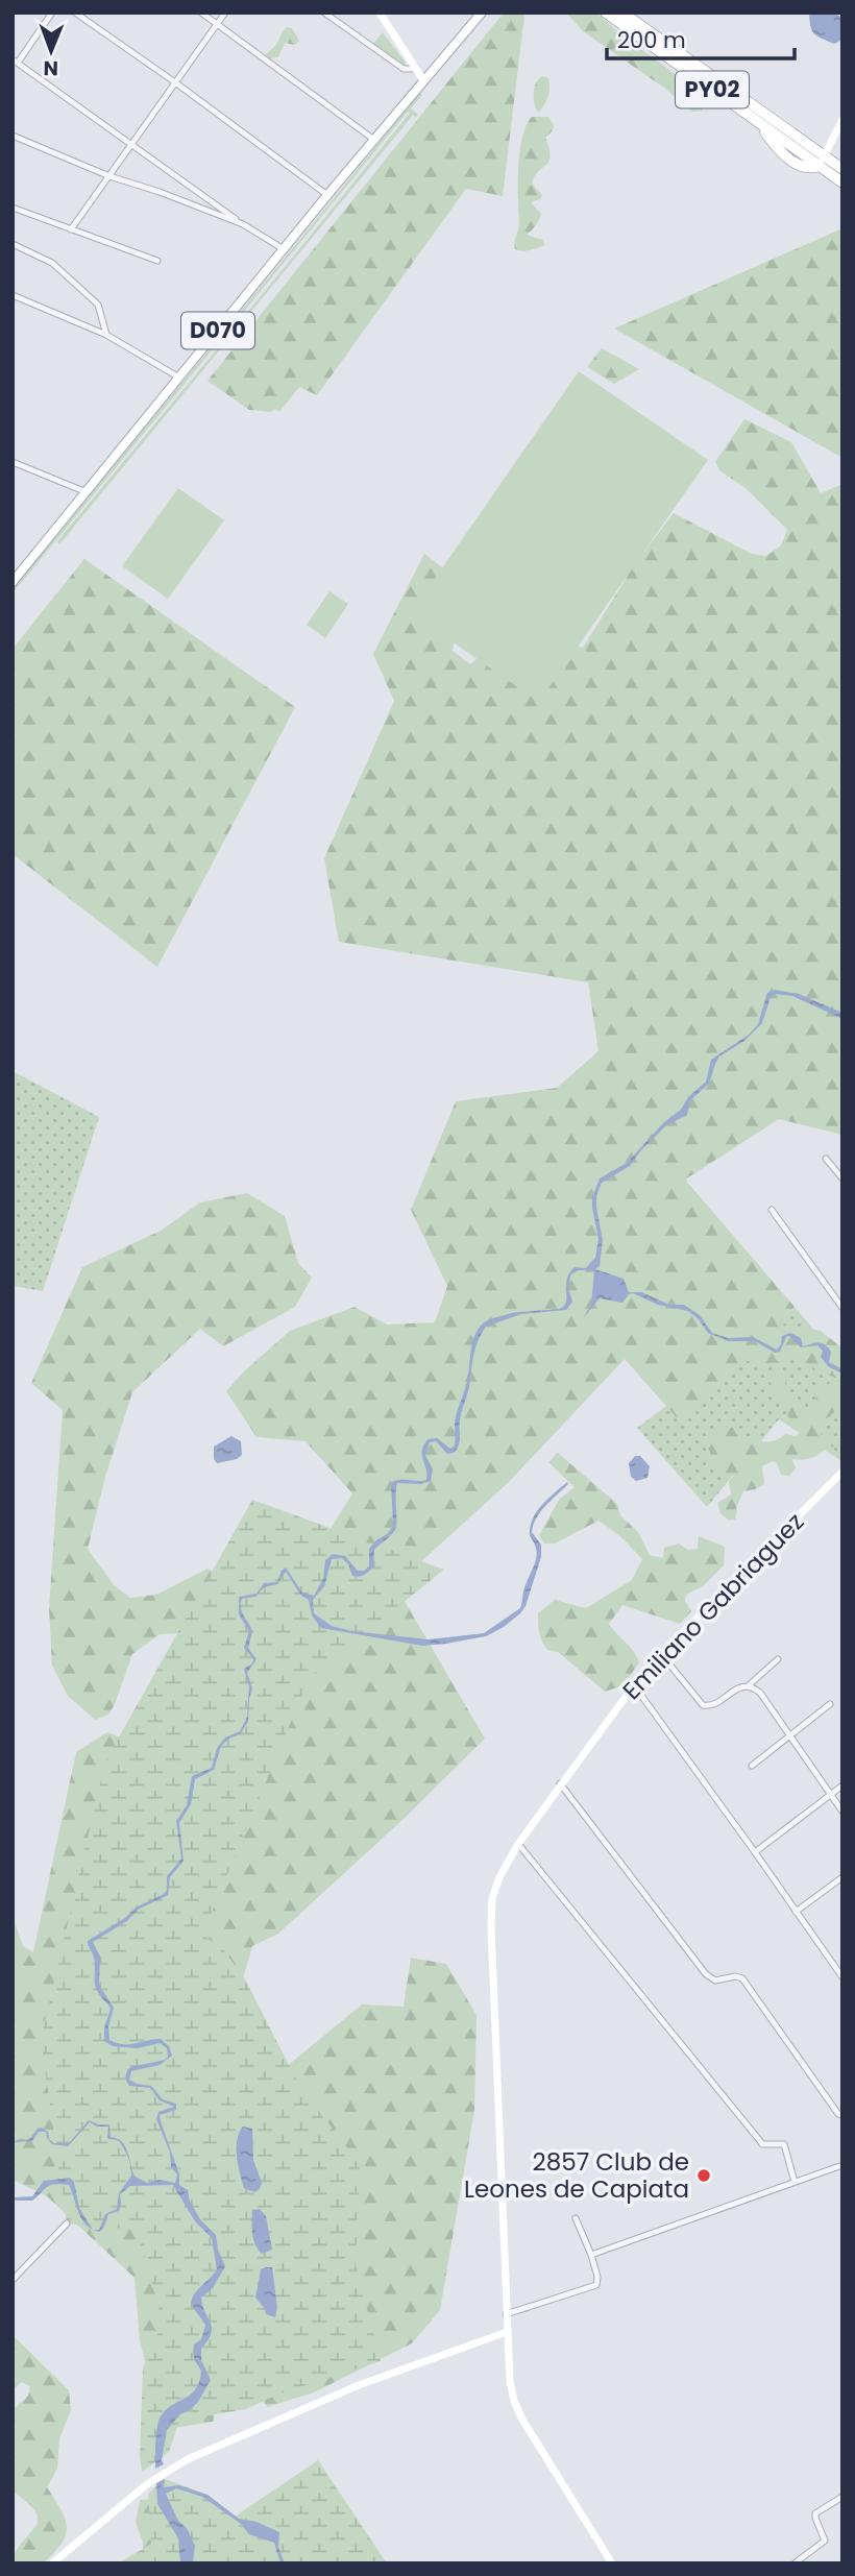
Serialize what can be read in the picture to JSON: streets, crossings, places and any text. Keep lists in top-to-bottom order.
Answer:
{
  "streets": {
    "highway": ["PY02"],
    "main road": ["D070", "Emiliano Gabriaguez"]
  },
  "places": ["2857 Club de Leones de Capiata"],
  "scale_bar": "200 m",
  "north": "bottom"
}
